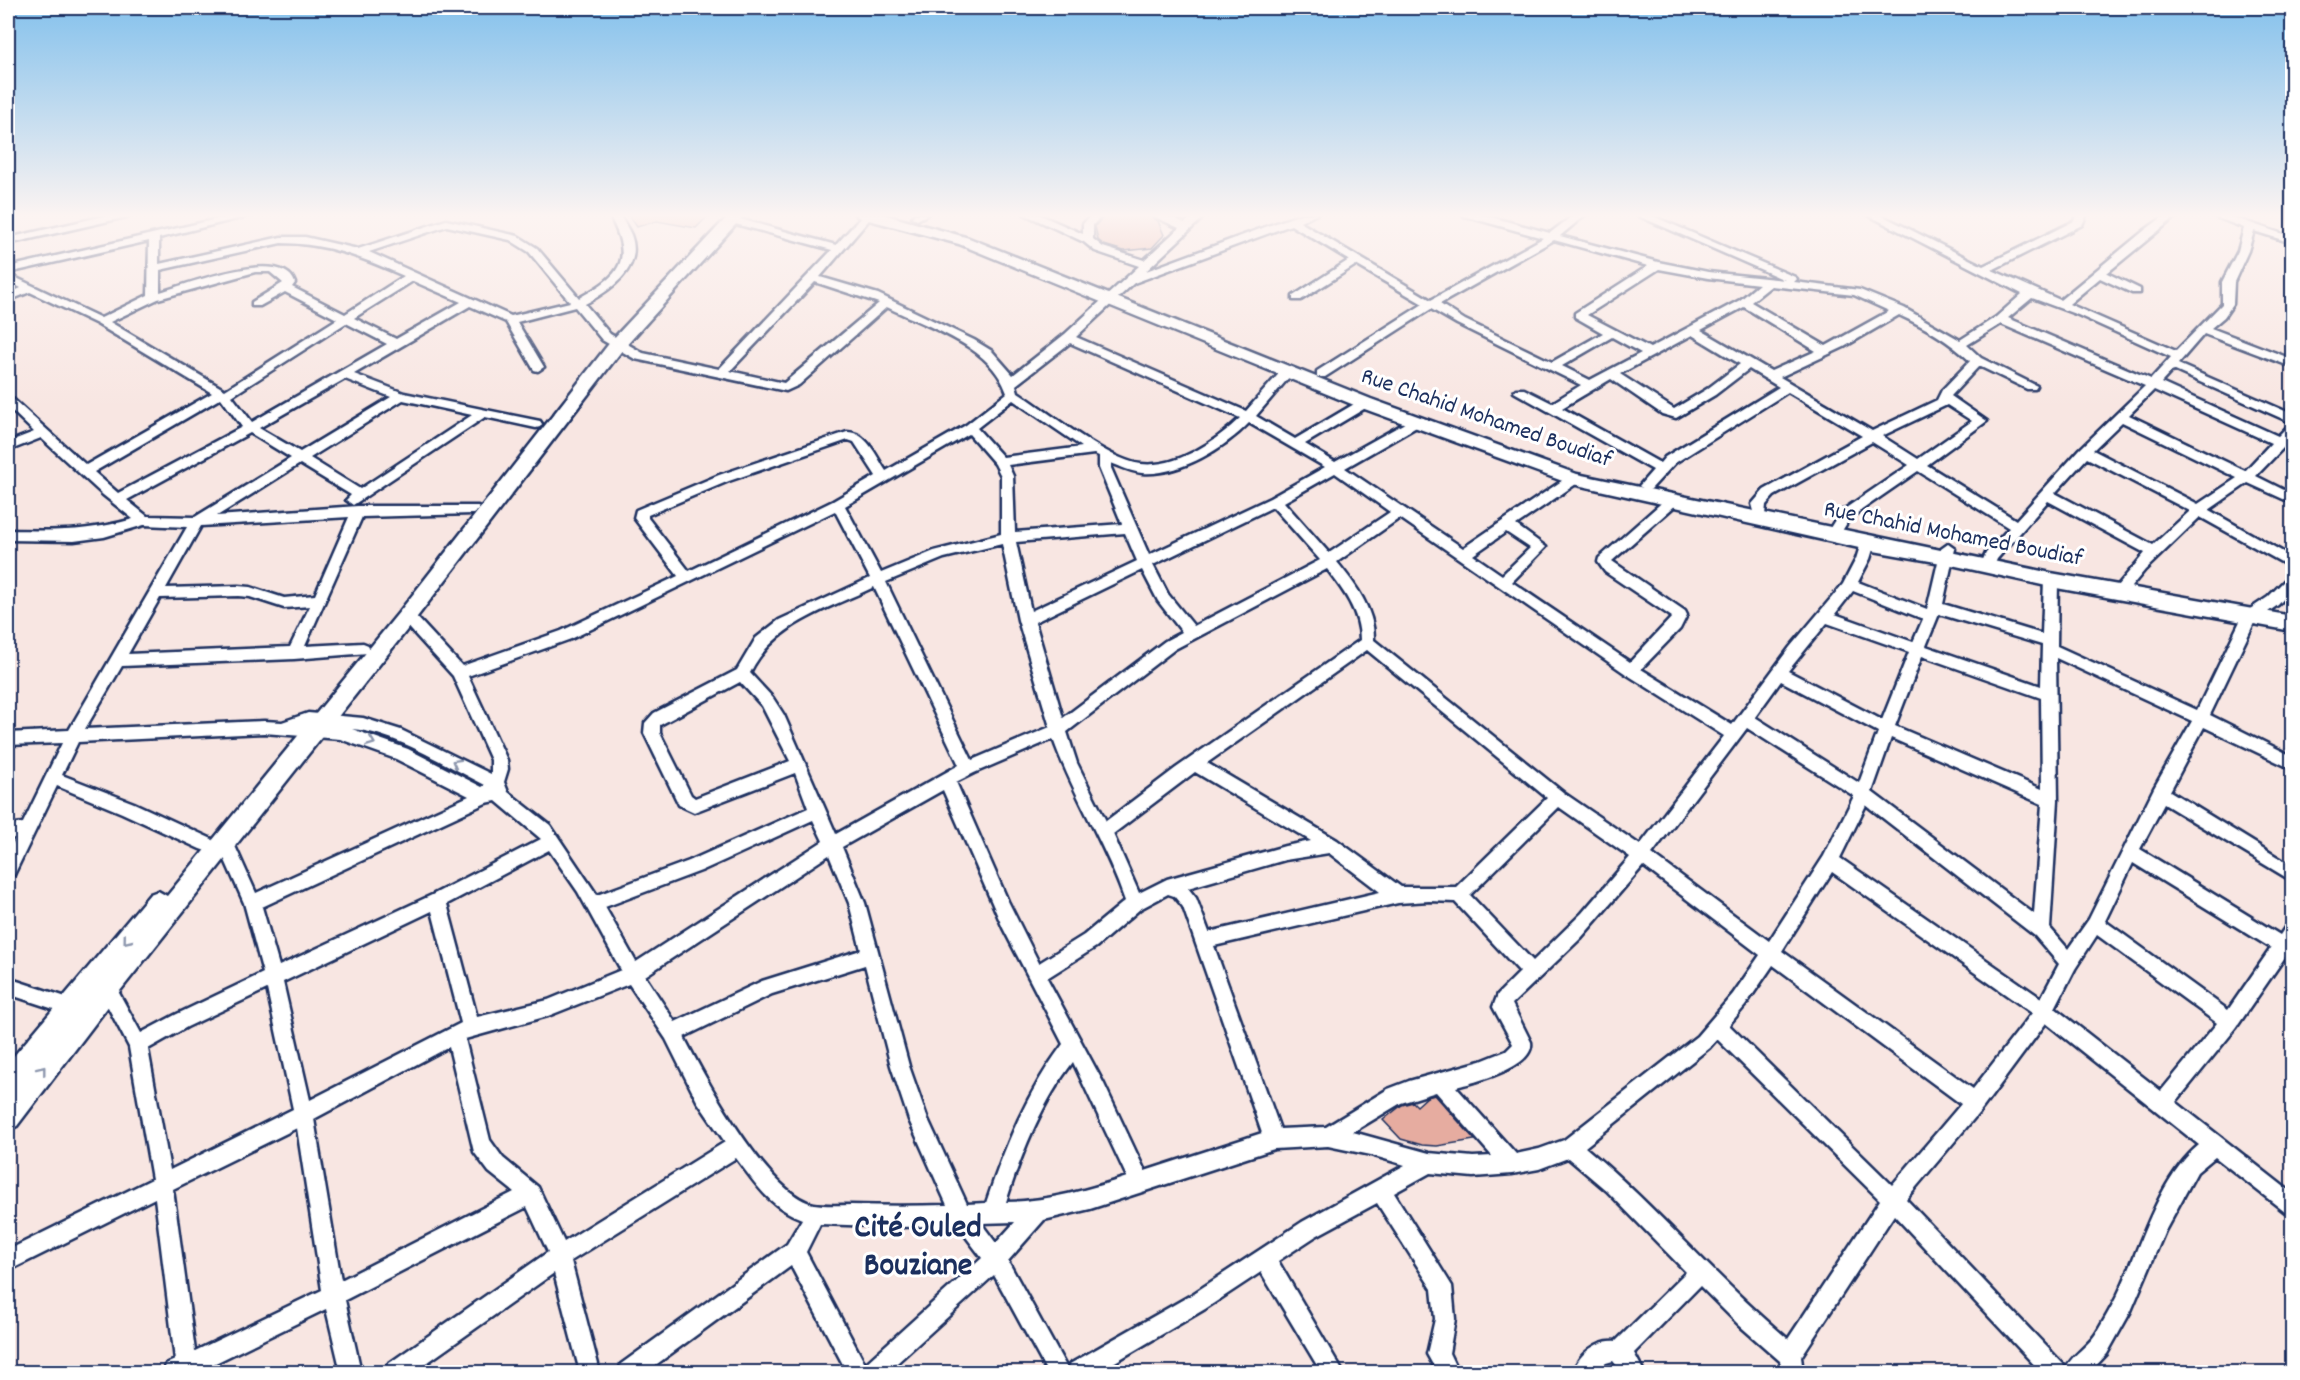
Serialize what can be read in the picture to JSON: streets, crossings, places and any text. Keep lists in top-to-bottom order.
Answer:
{
  "streets": {
    "main road": ["Rue Chahid Mohamed Boudiaf"]
  },
  "districts": ["Cité Ouled Bouziane"]
}
